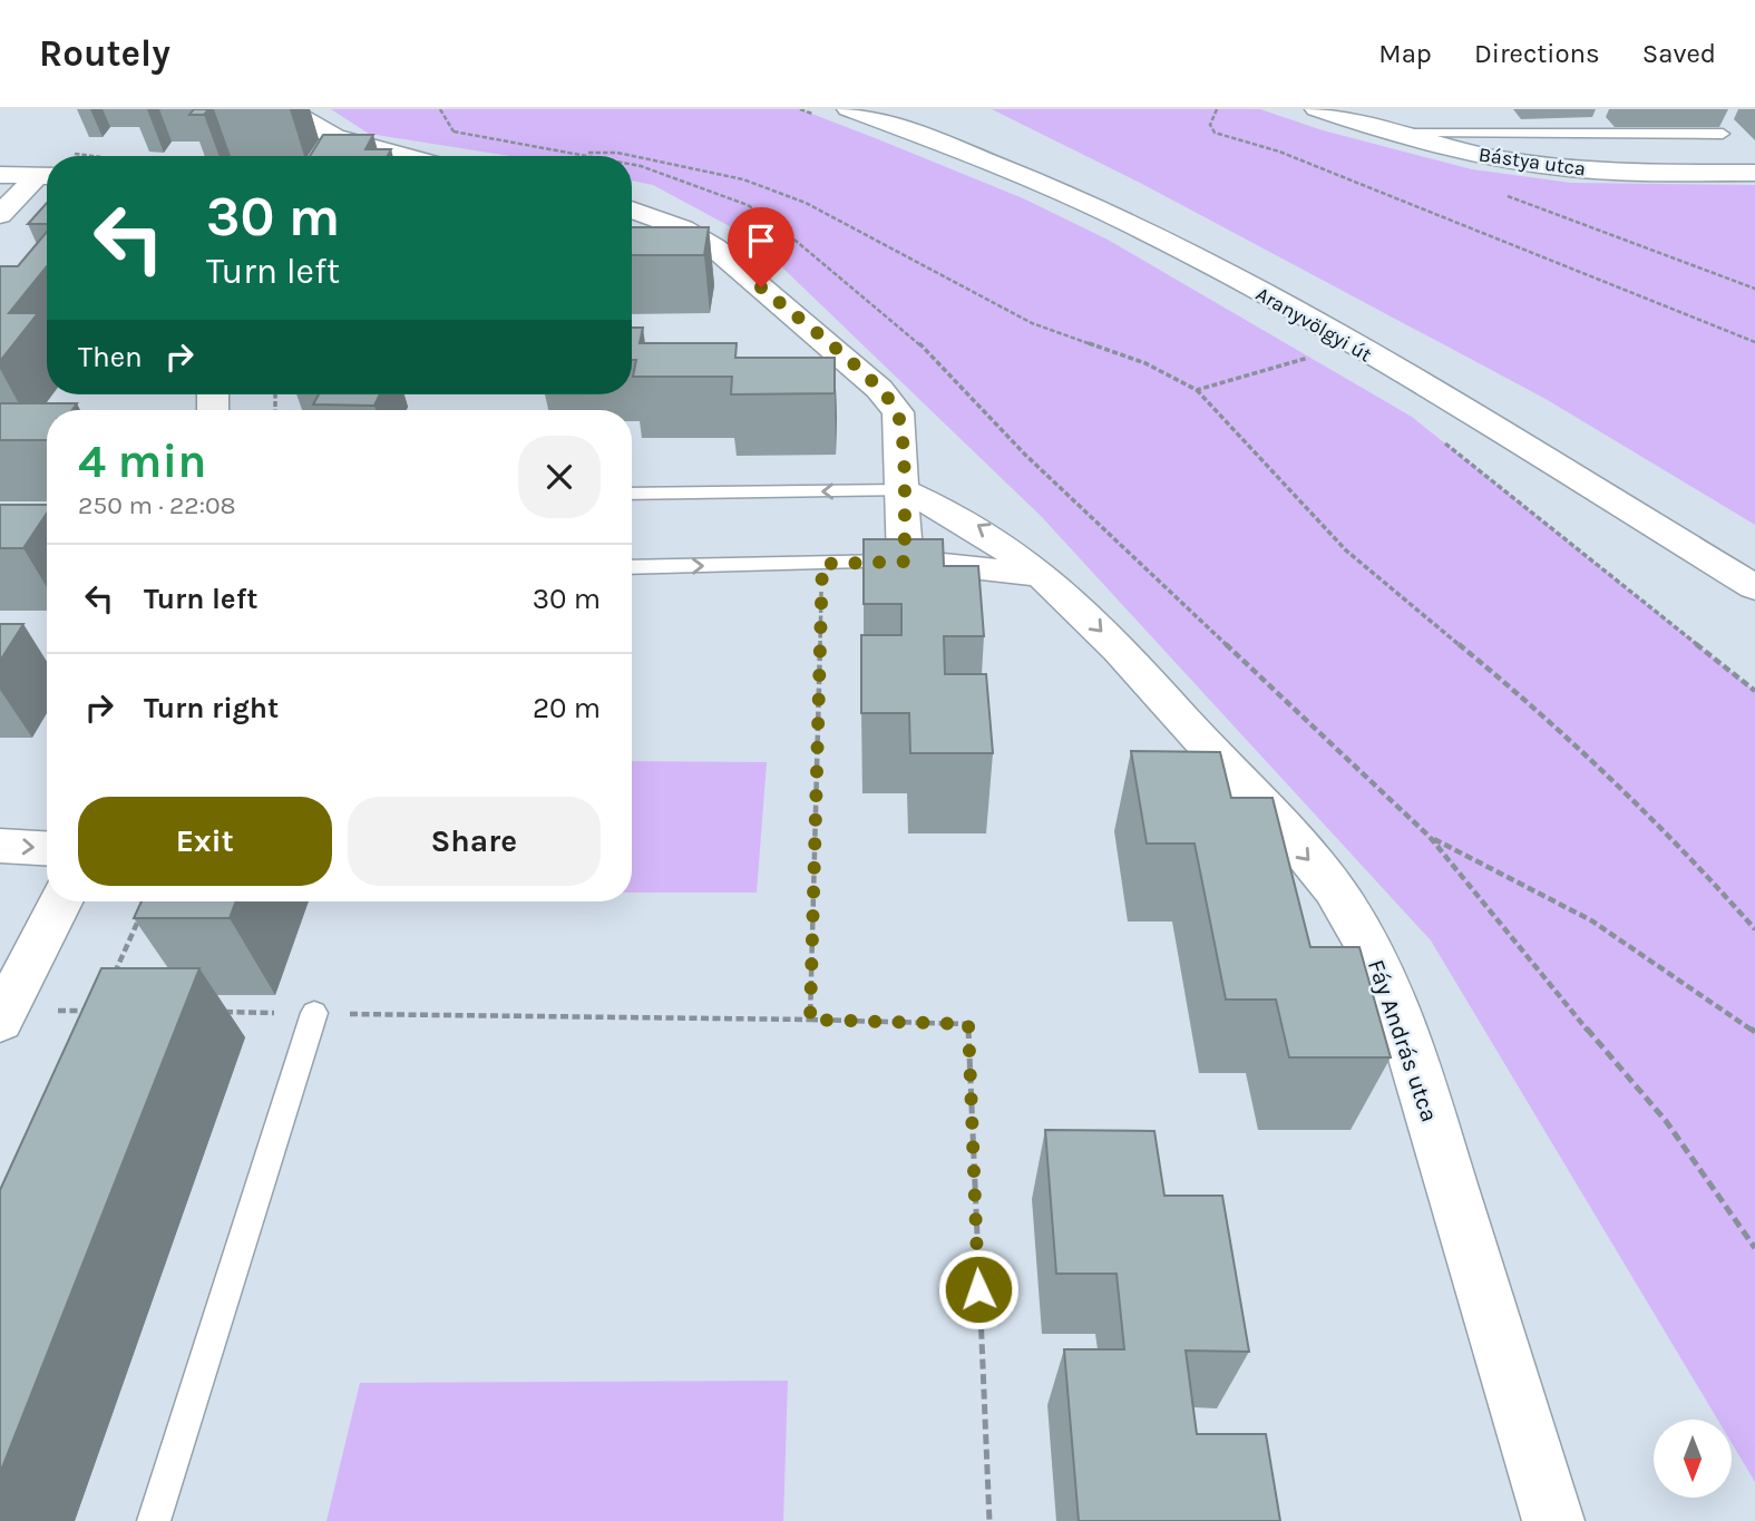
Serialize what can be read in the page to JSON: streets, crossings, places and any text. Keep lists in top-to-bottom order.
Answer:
{
  "streets": {
    "street": ["Bástya utca", "Aranyvölgyi út", "Fáy András utca"]
  },
  "north": "bottom",
  "page": {
    "header": "Routely",
    "nav": ["Map", "Directions", "Saved"],
    "turn": ["30 m", "Turn left"],
    "then": "Then",
    "heading": ["4 min", "250 m · 22:08"],
    "list": [
      {
        "name": "Turn left",
        "value": "30 m"
      },
      {
        "name": "Turn right",
        "value": "20 m"
      }
    ],
    "buttons": ["Exit", "Share"]
  }
}
